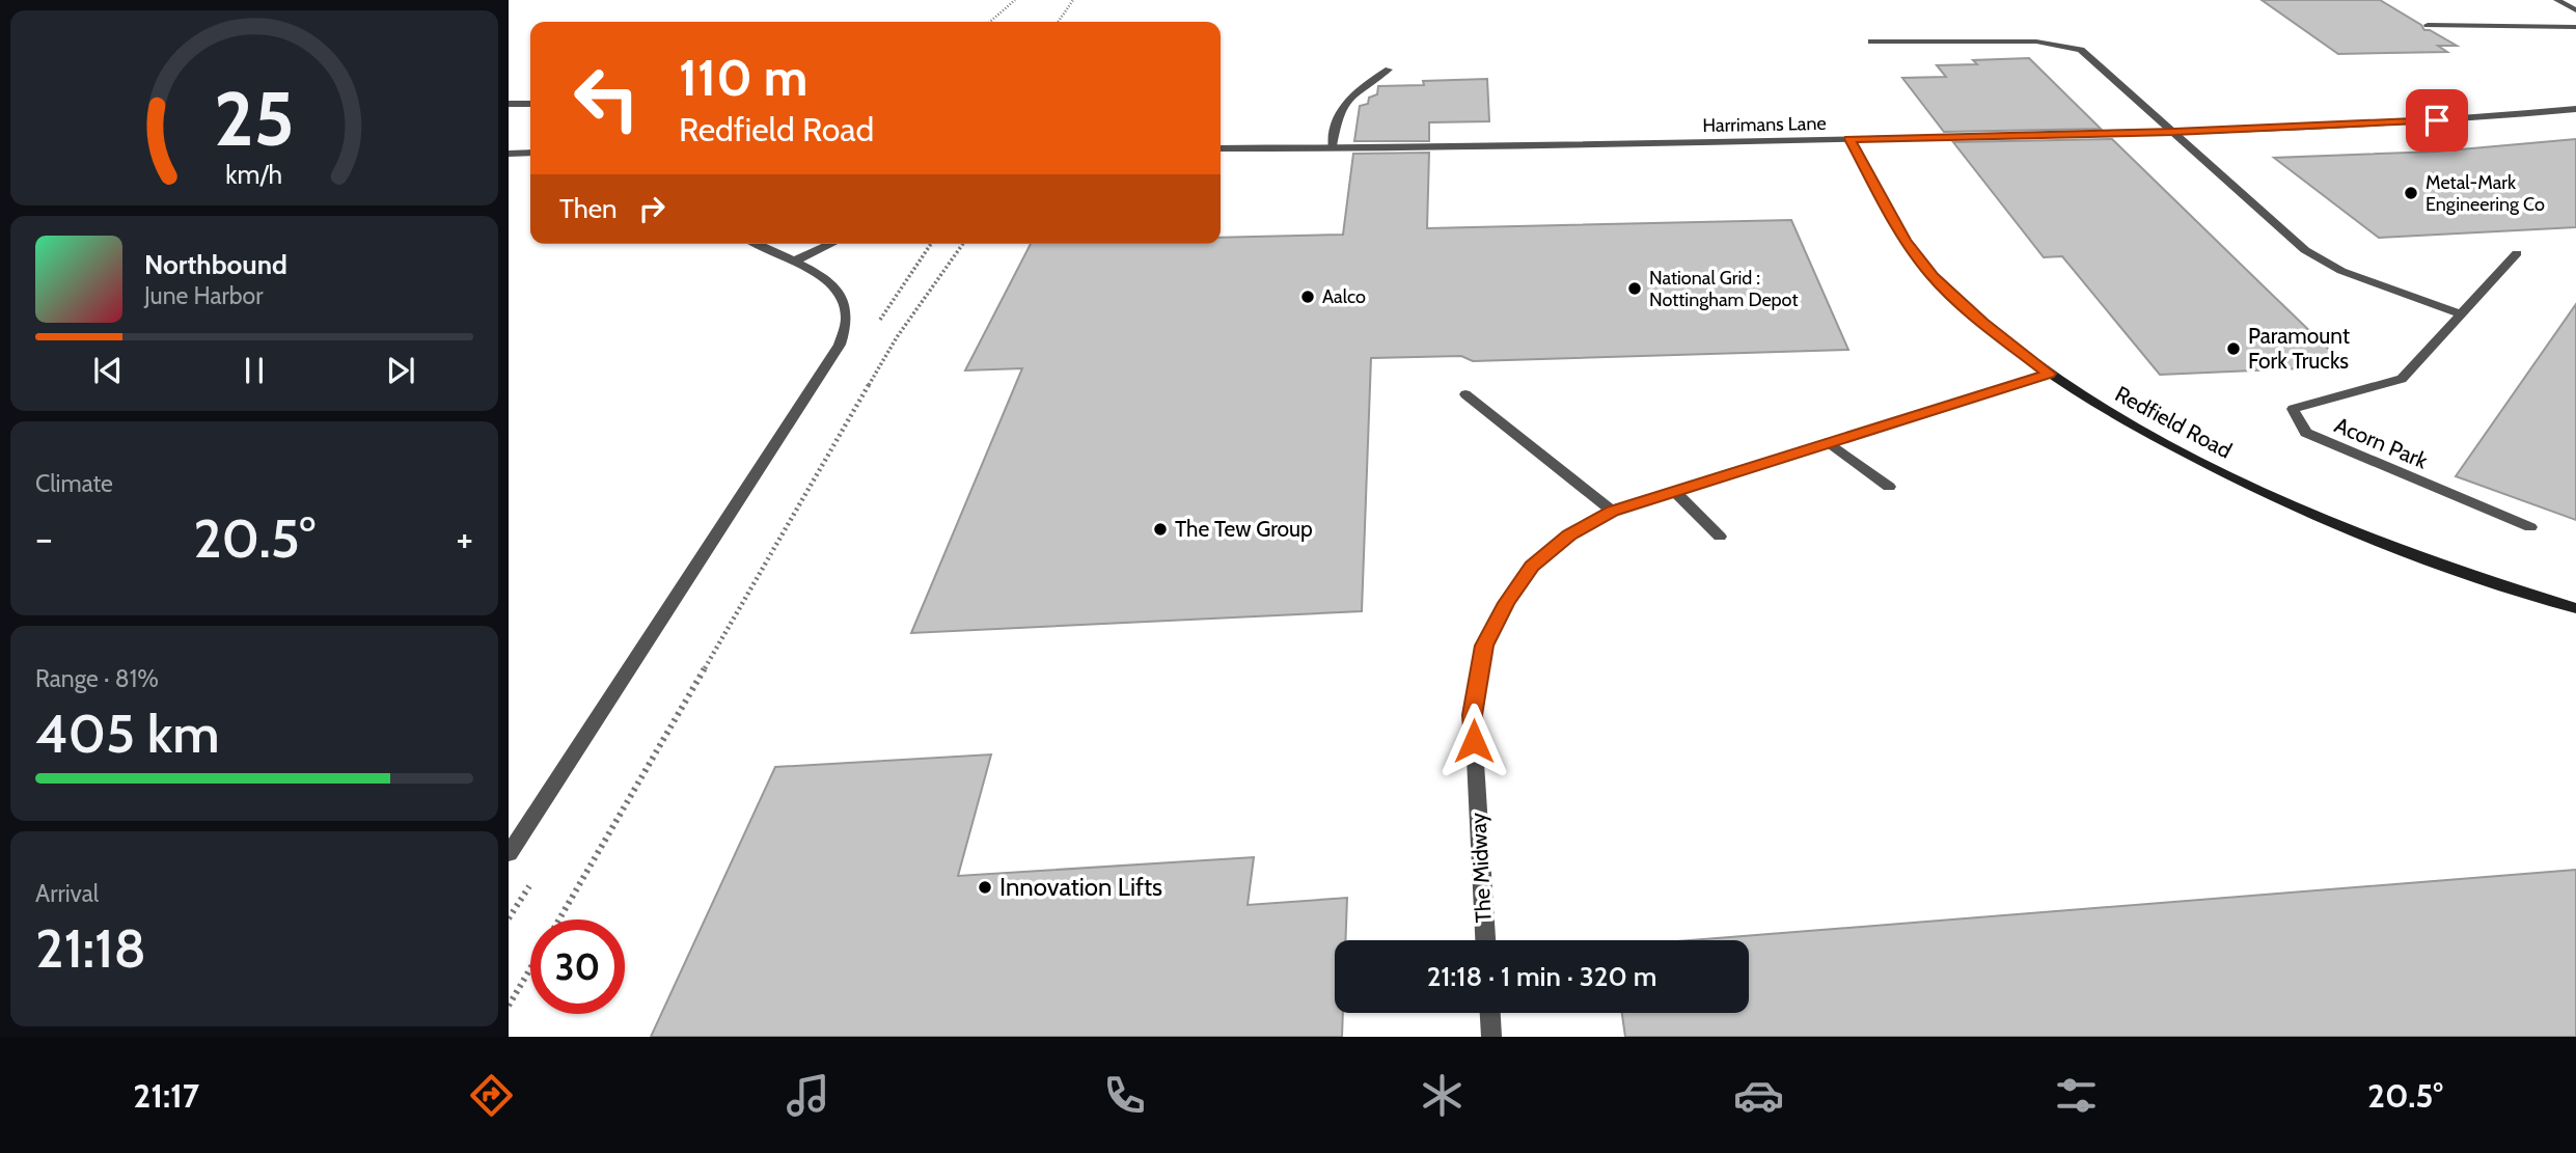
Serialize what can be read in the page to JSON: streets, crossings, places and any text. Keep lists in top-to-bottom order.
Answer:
{
  "streets": {
    "street": [
      "Harrimans Lane",
      "Redfield Road",
      "Acorn Park",
      "The Midway"
    ]
  },
  "crossings": [
    ["Harrimans Lane", "Redfield Road"],
    ["Redfield Road", "The Midway"]
  ],
  "places": [
    "Metal-Mark Engineering Co",
    "National Grid : Nottingham Depot",
    "Aalco",
    "Paramount Fork Trucks",
    "The Tew Group",
    "Innovation Lifts"
  ],
  "page": {
    "turn": ["110 m", "Redfield Road"],
    "then": "Then",
    "song": ["Northbound", "June Harbor"],
    "tile": [
      "Climate",
      ["Range · 81%", "405 km"],
      ["Arrival", "21:18"]
    ],
    "heat": ["−", "20.5°", "+"],
    "limit": "30",
    "trip": "21:18 · 1 min · 320 m",
    "tabs": ["21:17", "20.5°"],
    "gauge": ["25", "km/h"]
  }
}
